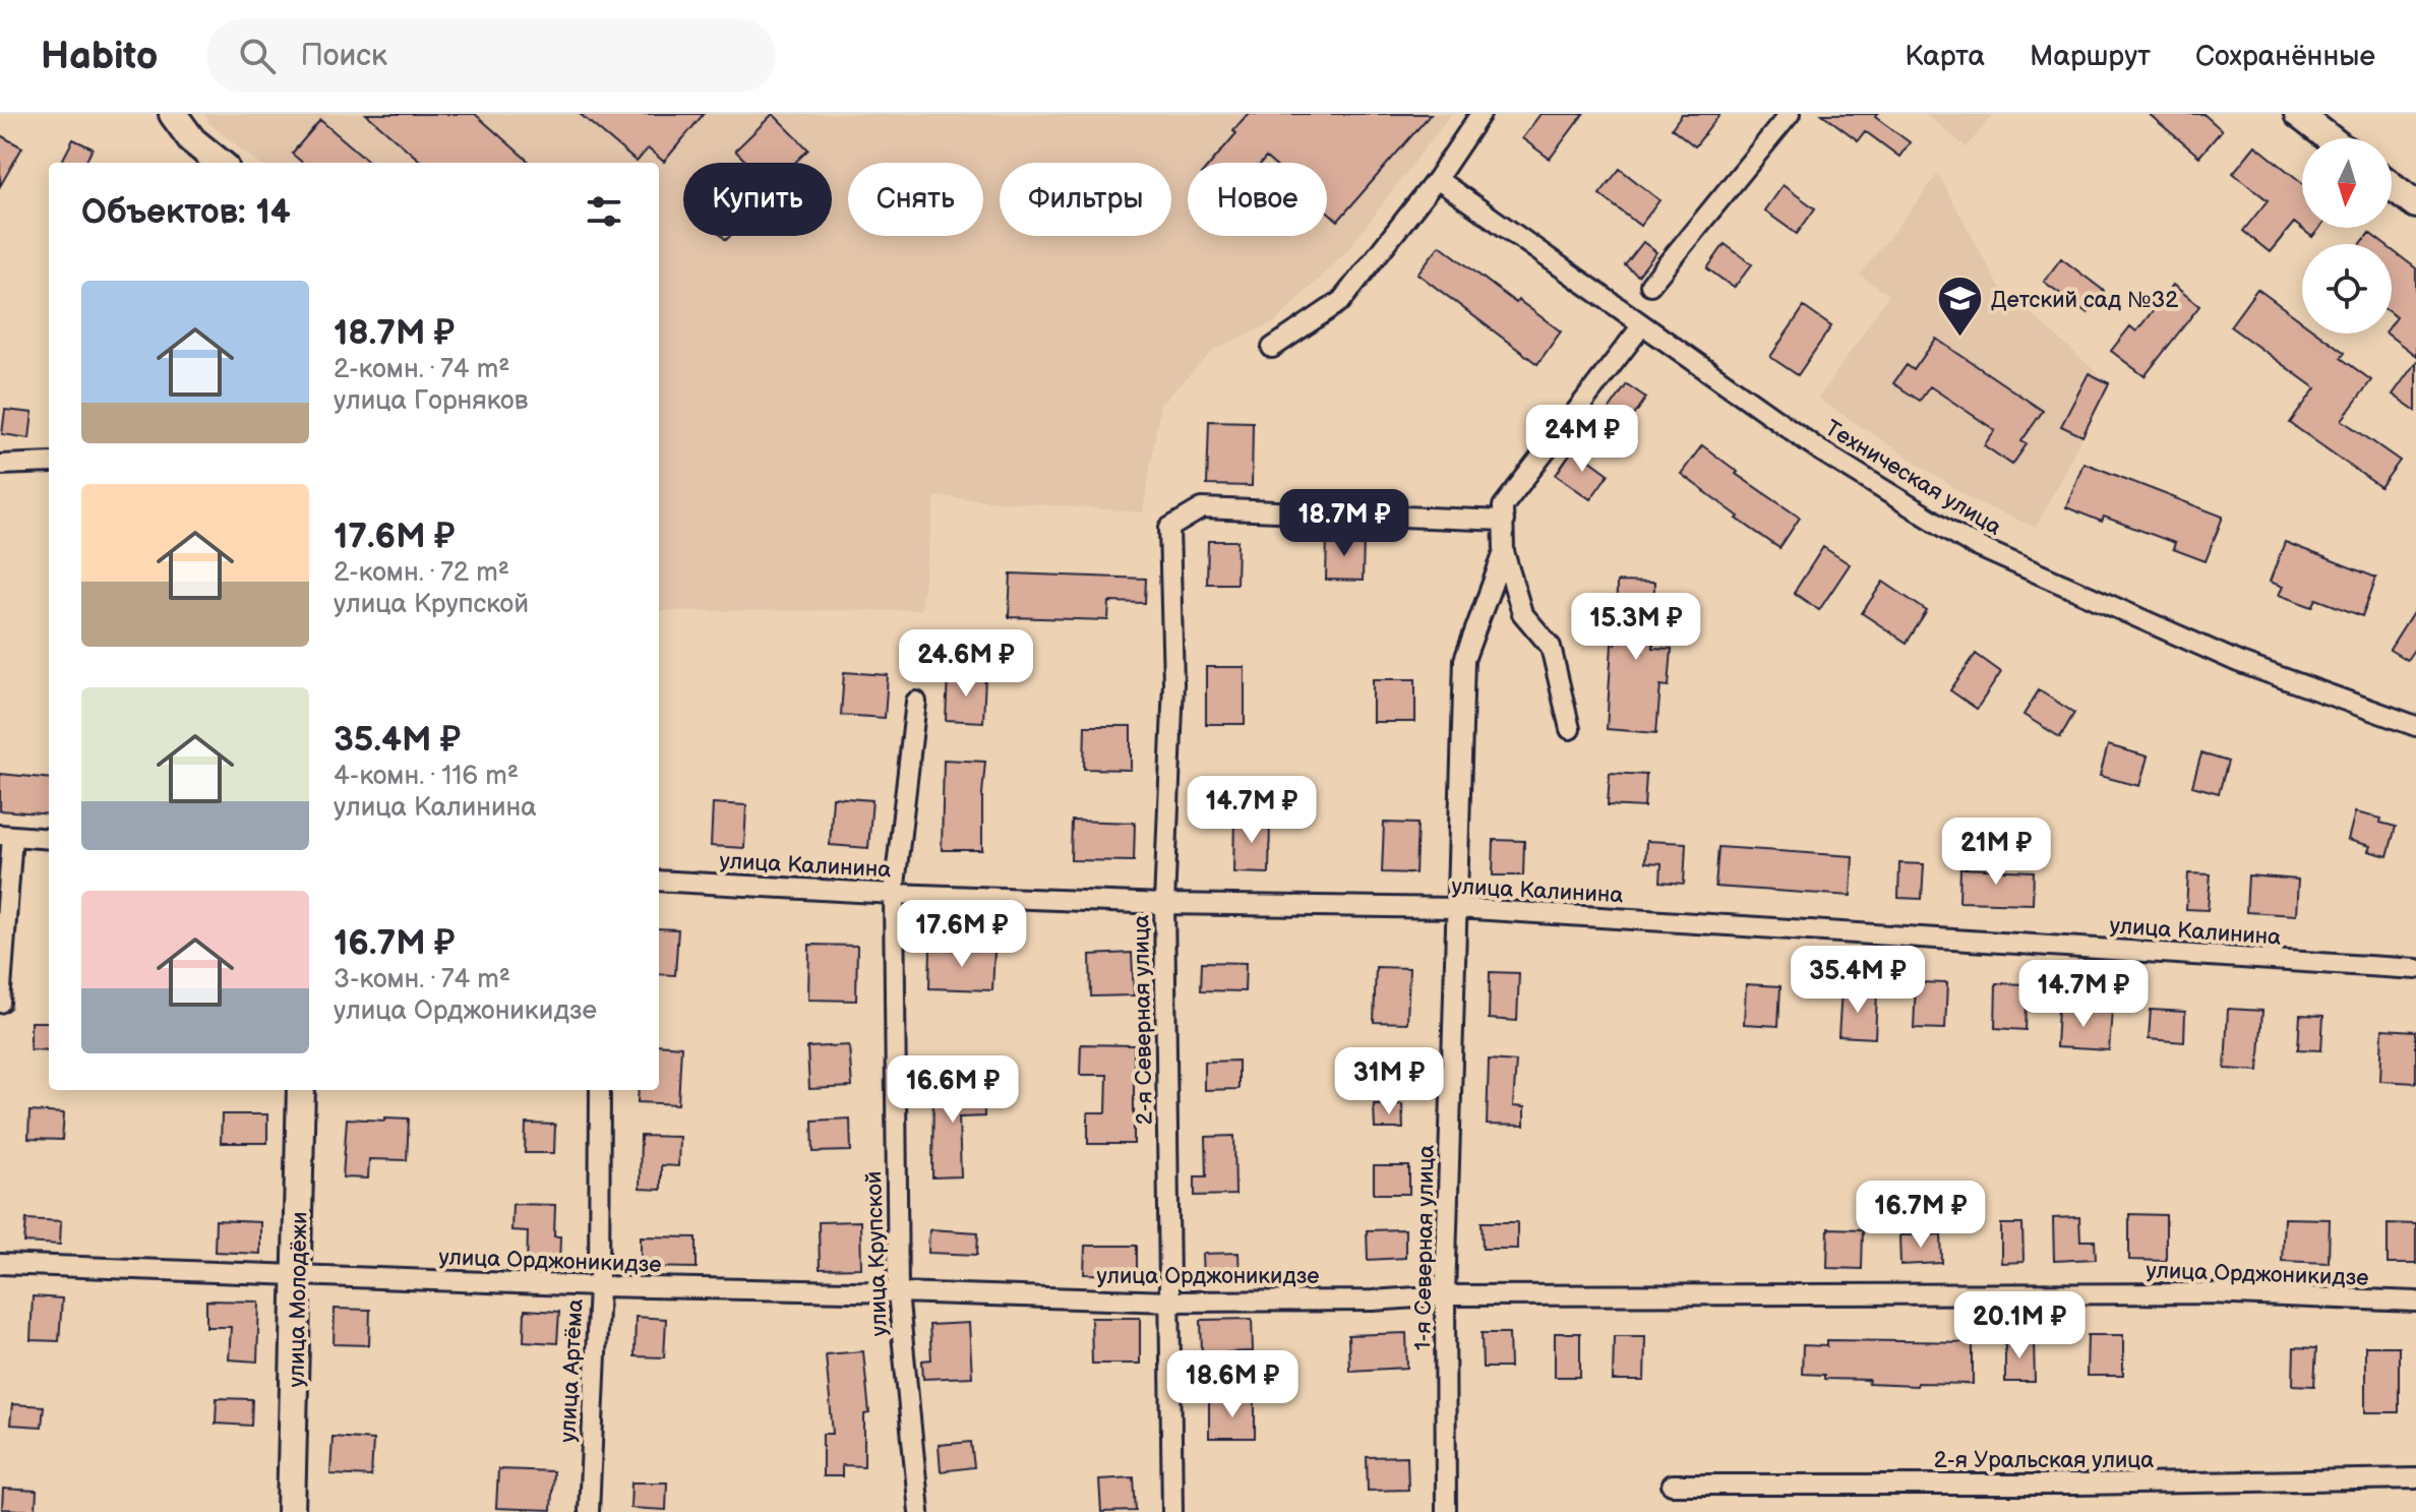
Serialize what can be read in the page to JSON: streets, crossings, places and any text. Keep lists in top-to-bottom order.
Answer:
{
  "streets": {
    "main road": ["улица Молодёжи"],
    "street": [
      "Техническая улица",
      "улица Калинина",
      "2-я Северная улица",
      "1-я Северная улица",
      "улица Крупской",
      "улица Орджоникидзе",
      "улица Артёма",
      "2-я Уральская улица"
    ]
  },
  "crossings": [
    ["Техническая улица", "1-я Северная улица"],
    ["улица Калинина", "2-я Северная улица"],
    ["улица Калинина", "1-я Северная улица"],
    ["улица Калинина", "улица Крупской"],
    ["2-я Северная улица", "1-я Северная улица"],
    ["2-я Северная улица", "улица Орджоникидзе"],
    ["1-я Северная улица", "улица Орджоникидзе"],
    ["улица Крупской", "улица Орджоникидзе"],
    ["улица Орджоникидзе", "улица Молодёжи"],
    ["улица Орджоникидзе", "улица Артёма"]
  ],
  "places": {
    "school or university": ["Детский сад №32"]
  },
  "north": "bottom",
  "page": {
    "header": "Habito",
    "search": "Поиск",
    "nav": ["Карта", "Маршрут", "Сохранённые"],
    "chip": [
      "Купить",
      "Снять",
      "Фильтры",
      "Новое"
    ],
    "heading": "Объектов: 14",
    "list": [
      {
        "name": "18.7M ₽",
        "note": "2-комн. · 74 m² · улица Горняков"
      },
      {
        "name": "17.6M ₽",
        "note": "2-комн. · 72 m² · улица Крупской"
      },
      {
        "name": "35.4M ₽",
        "note": "4-комн. · 116 m² · улица Калинина"
      },
      {
        "name": "16.7M ₽",
        "note": "3-комн. · 74 m² · улица Орджоникидзе"
      }
    ],
    "price": [
      "24M ₽",
      "18.7M ₽",
      "15.3M ₽",
      "24.6M ₽",
      "14.7M ₽",
      "21M ₽",
      "17.6M ₽",
      "35.4M ₽",
      "14.7M ₽",
      "31M ₽",
      "16.6M ₽",
      "16.7M ₽",
      "20.1M ₽",
      "18.6M ₽"
    ]
  }
}
